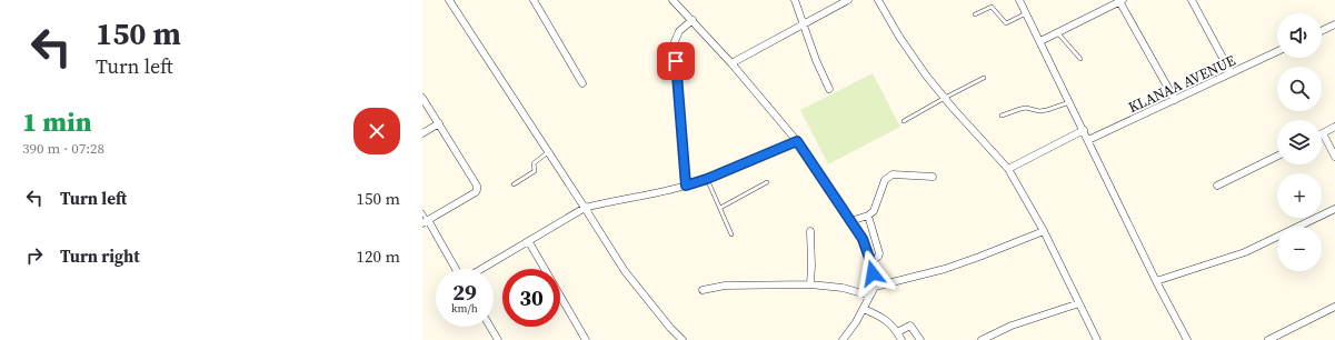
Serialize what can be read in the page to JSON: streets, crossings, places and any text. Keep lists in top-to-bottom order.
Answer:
{
  "streets": {
    "street": ["KLANAA AVENUE"]
  },
  "page": {
    "turn": ["150 m", "Turn left"],
    "map_buttons": ["+", "−"],
    "heading": ["1 min", "390 m · 07:28"],
    "list": [
      {
        "name": "Turn left",
        "value": "150 m"
      },
      {
        "name": "Turn right",
        "value": "120 m"
      }
    ],
    "speed": "29 km/h",
    "limit": "30"
  }
}
